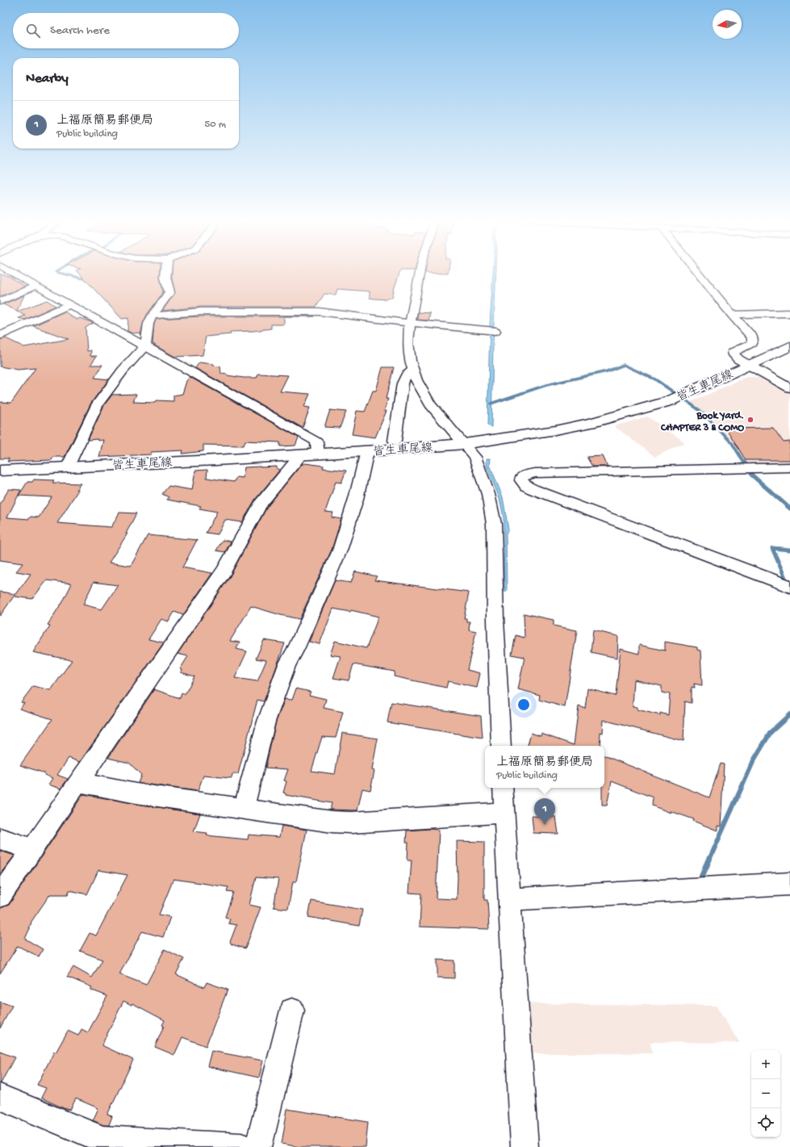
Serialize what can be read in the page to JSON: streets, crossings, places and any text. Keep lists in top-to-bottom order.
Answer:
{
  "streets": {
    "main road": ["皆生車尾線"]
  },
  "places": ["Book Yard. CHAPTER 3 & COMO"],
  "north": "left",
  "page": {
    "search": "Search here",
    "heading": "Nearby",
    "list": [
      {
        "mark": "1",
        "name": "上福原簡易郵便局",
        "note": "Public building",
        "value": "50 m"
      }
    ],
    "popup": ["上福原簡易郵便局", "Public building"],
    "pins": "1",
    "map_buttons": ["+", "−"]
  }
}
